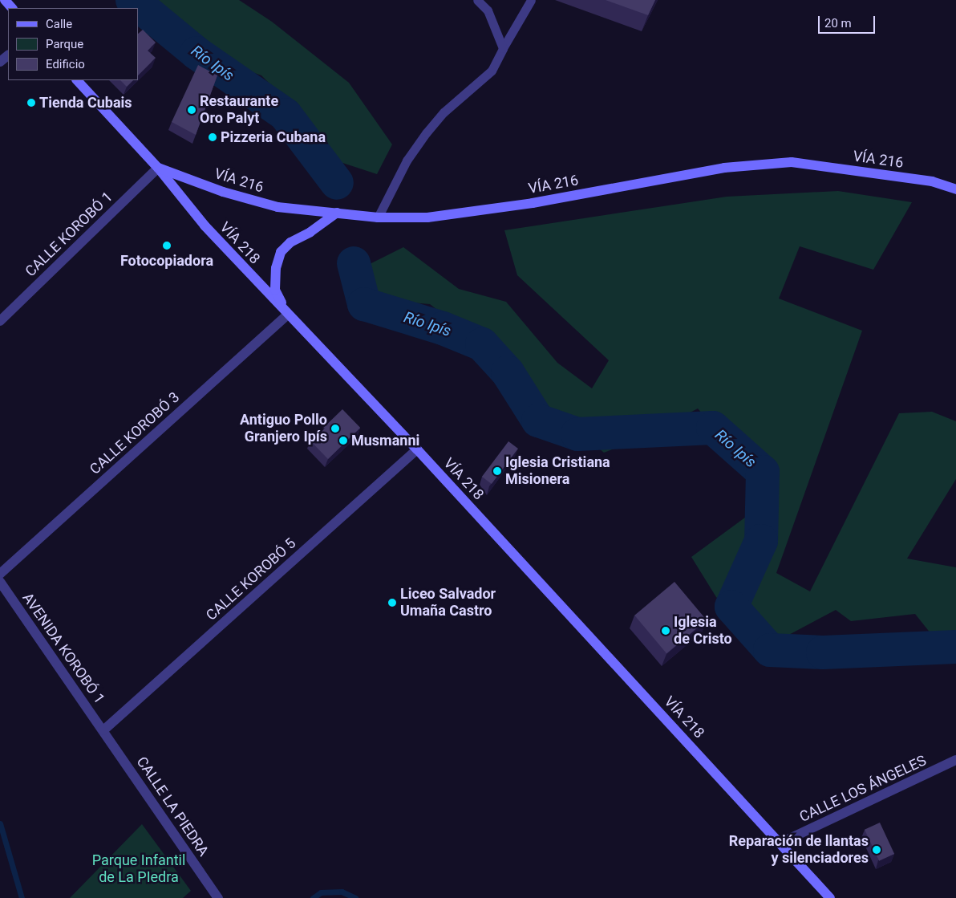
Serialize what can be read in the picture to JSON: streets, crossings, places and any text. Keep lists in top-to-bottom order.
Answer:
{
  "streets": {
    "main road": ["VÍA 216", "VÍA 218"],
    "street": [
      "CALLE KOROBÓ 1",
      "CALLE KOROBÓ 3",
      "CALLE KOROBÓ 5",
      "AVENIDA KOROBÓ 1",
      "CALLE LOS ÁNGELES",
      "CALLE LA PIEDRA"
    ]
  },
  "crossings": [
    ["VÍA 216", "CALLE KOROBÓ 1"],
    ["VÍA 216", "VÍA 218"],
    ["CALLE KOROBÓ 1", "VÍA 218"],
    ["VÍA 218", "CALLE KOROBÓ 3"],
    ["VÍA 218", "CALLE KOROBÓ 5"],
    ["VÍA 218", "CALLE LOS ÁNGELES"],
    ["CALLE KOROBÓ 5", "AVENIDA KOROBÓ 1"],
    ["CALLE KOROBÓ 5", "CALLE LA PIEDRA"],
    ["AVENIDA KOROBÓ 1", "CALLE LA PIEDRA"]
  ],
  "water": ["Río Ipís"],
  "parks": ["Parque Infantil de La PIedra"],
  "places": [
    "Tienda Cubais",
    "Restaurante Oro Palyt",
    "Pizzeria Cubana",
    "Fotocopiadora",
    "Antiguo Pollo Granjero Ipís",
    "Musmanni",
    "Iglesia Cristiana Misionera",
    "Liceo Salvador Umaña Castro",
    "Iglesia de Cristo",
    "Reparación de llantas y silenciadores"
  ],
  "legend": ["Calle", "Parque", "Edificio"],
  "scale_bar": "20 m"
}
